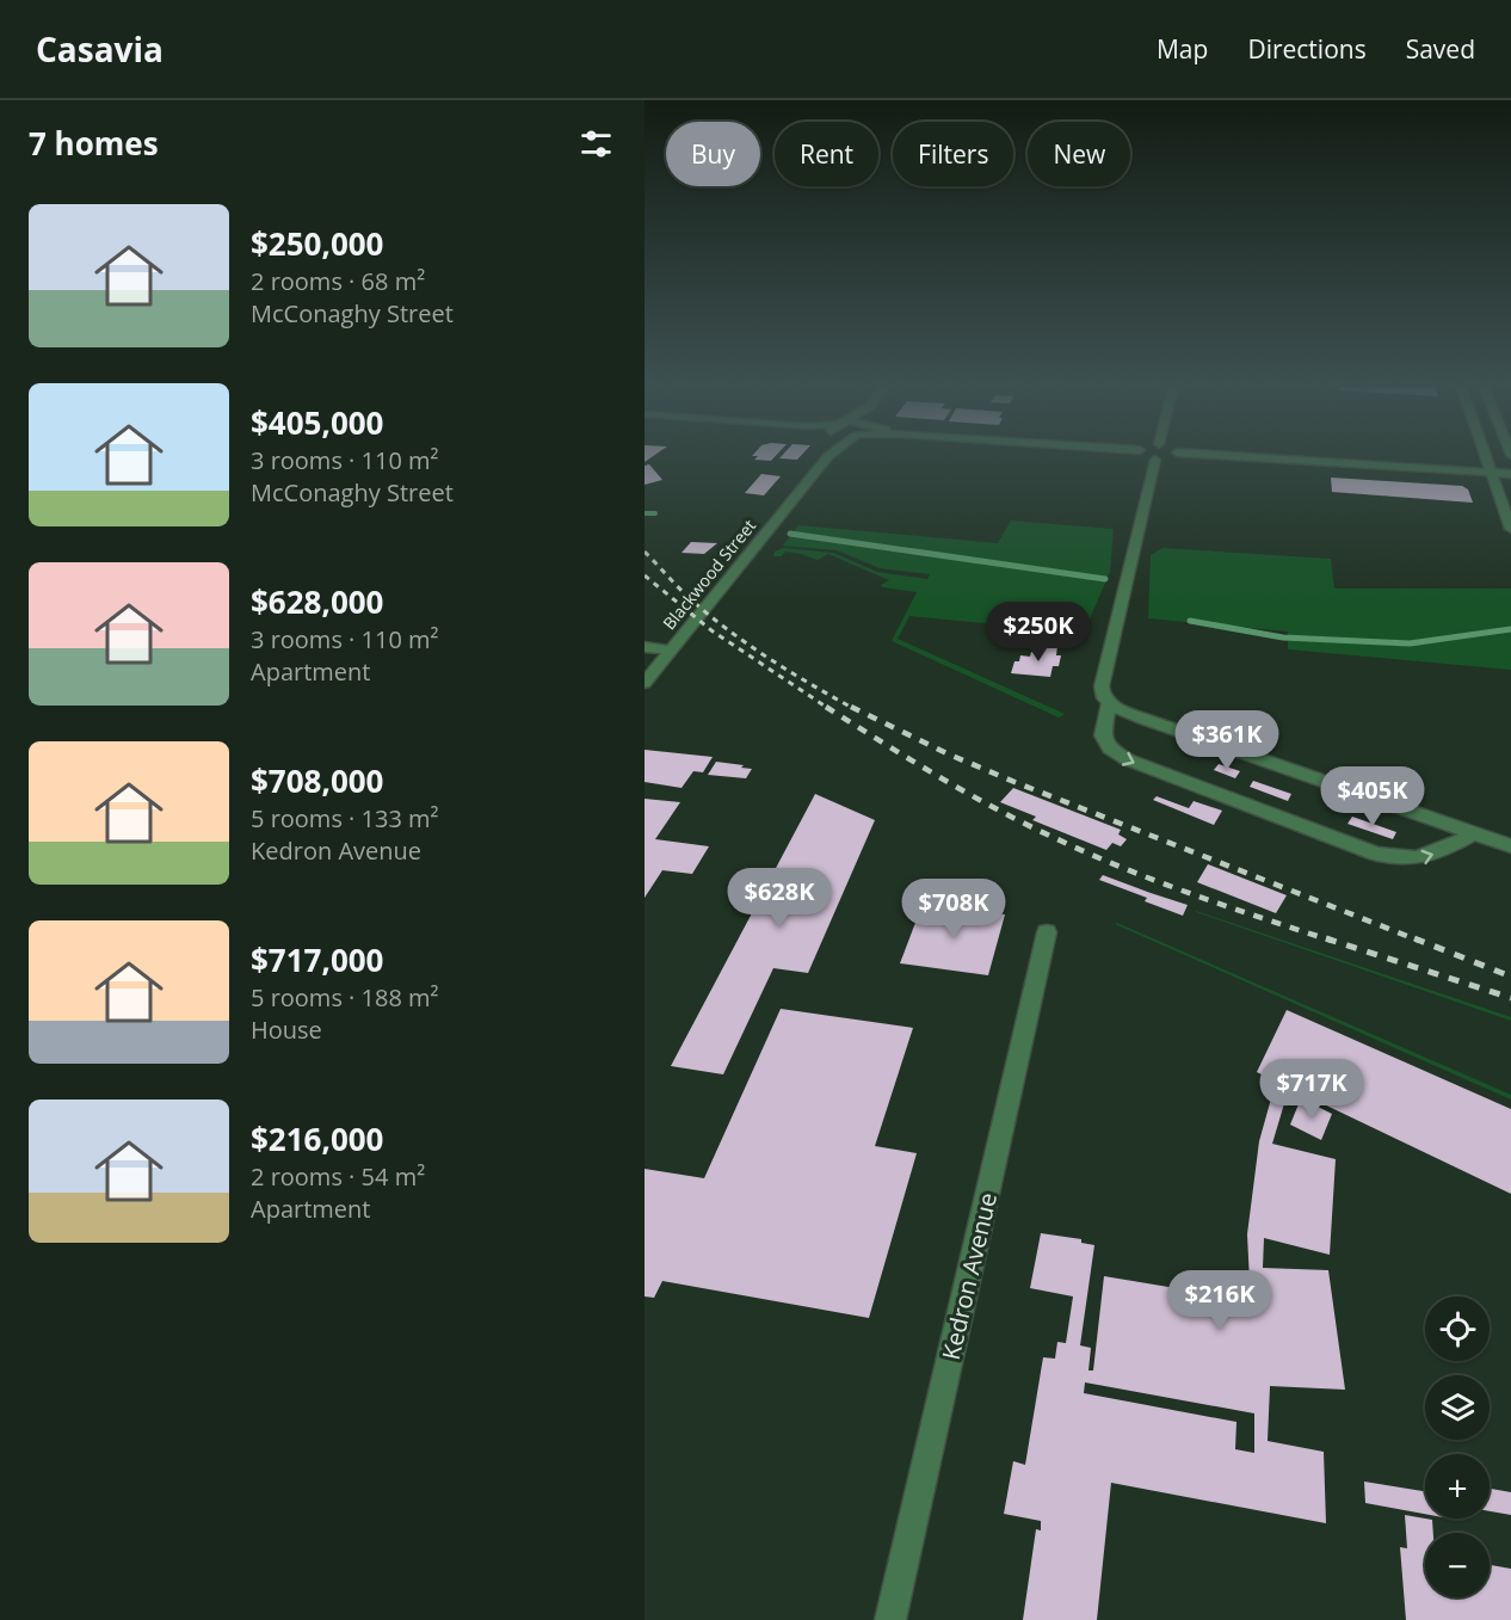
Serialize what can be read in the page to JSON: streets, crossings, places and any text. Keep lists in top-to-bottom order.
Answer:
{
  "streets": {
    "street": ["Blackwood Street", "Kedron Avenue"]
  },
  "page": {
    "header": "Casavia",
    "nav": ["Map", "Directions", "Saved"],
    "heading": "7 homes",
    "chip": [
      "Buy",
      "Rent",
      "Filters",
      "New"
    ],
    "list": [
      {
        "name": "$250,000",
        "note": "2 rooms · 68 m² · McConaghy Street"
      },
      {
        "name": "$405,000",
        "note": "3 rooms · 110 m² · McConaghy Street"
      },
      {
        "name": "$628,000",
        "note": "3 rooms · 110 m² · Apartment"
      },
      {
        "name": "$708,000",
        "note": "5 rooms · 133 m² · Kedron Avenue"
      },
      {
        "name": "$717,000",
        "note": "5 rooms · 188 m² · House"
      },
      {
        "name": "$216,000",
        "note": "2 rooms · 54 m² · Apartment"
      }
    ],
    "price": [
      "$250K",
      "$361K",
      "$405K",
      "$628K",
      "$708K",
      "$717K",
      "$216K"
    ],
    "map_buttons": ["+", "−"]
  }
}
